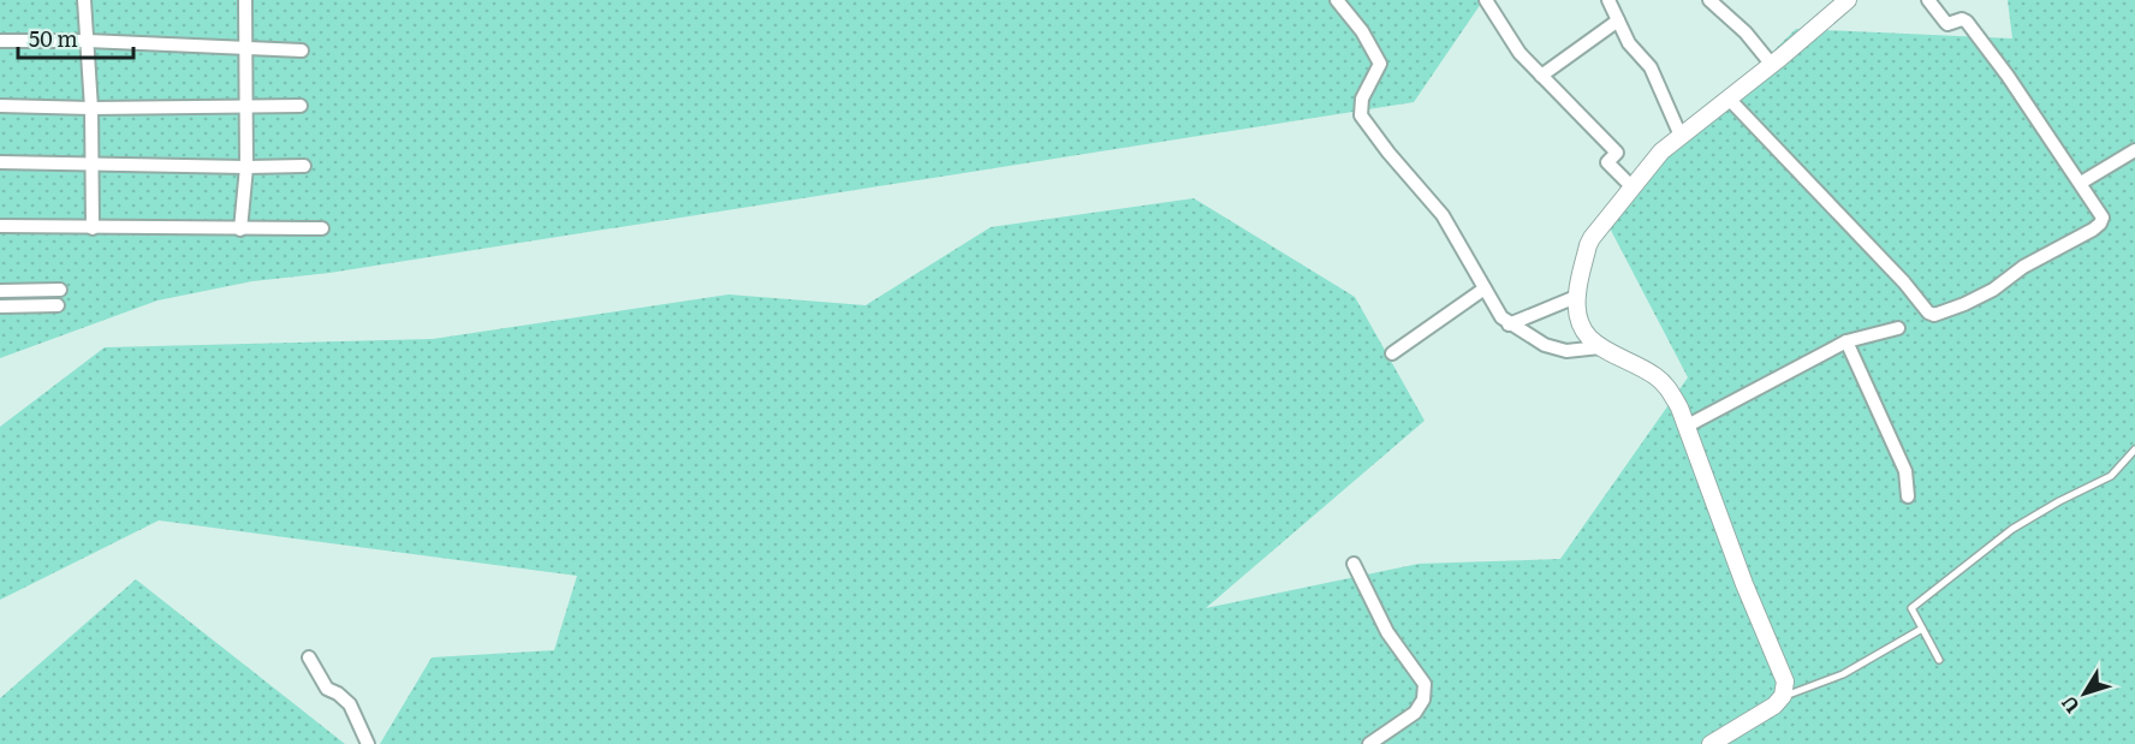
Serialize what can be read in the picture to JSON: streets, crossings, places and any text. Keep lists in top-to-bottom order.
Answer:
{
  "scale_bar": "50 m",
  "north": "bottom left"
}
